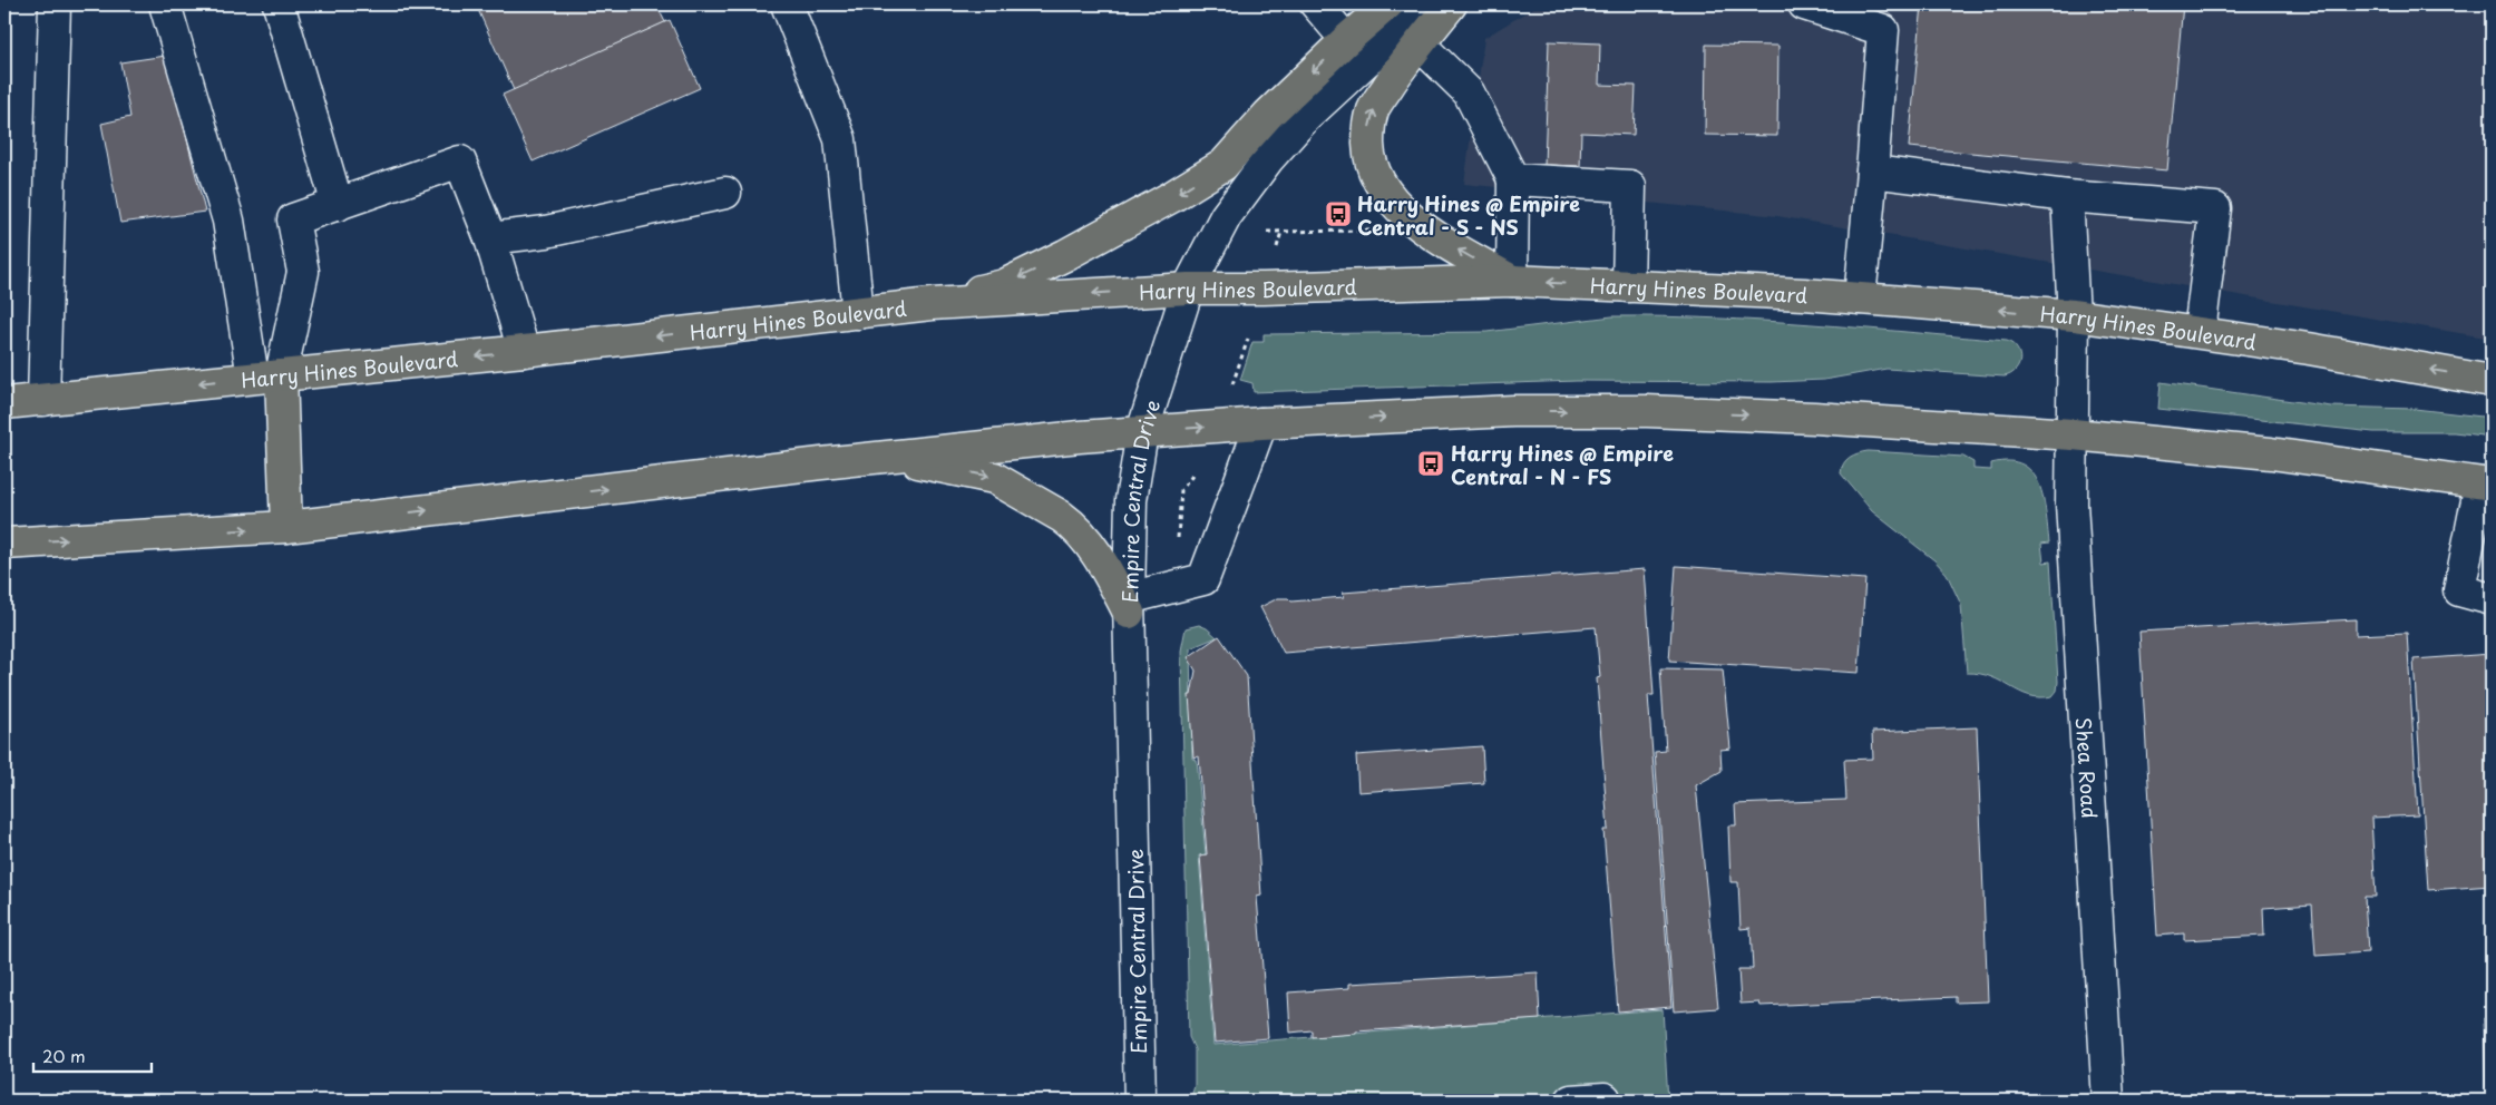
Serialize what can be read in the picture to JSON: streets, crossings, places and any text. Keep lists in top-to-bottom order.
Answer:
{
  "streets": {
    "main road": ["Harry Hines Boulevard"],
    "street": ["Empire Central Drive", "Shea Road"]
  },
  "crossings": [
    ["Harry Hines Boulevard", "Empire Central Drive"],
    ["Harry Hines Boulevard", "Shea Road"]
  ],
  "places": {
    "bus stop": ["Harry Hines @ Empire Central - S - NS", "Harry Hines @ Empire Central - N - FS"]
  },
  "scale_bar": "20 m"
}
